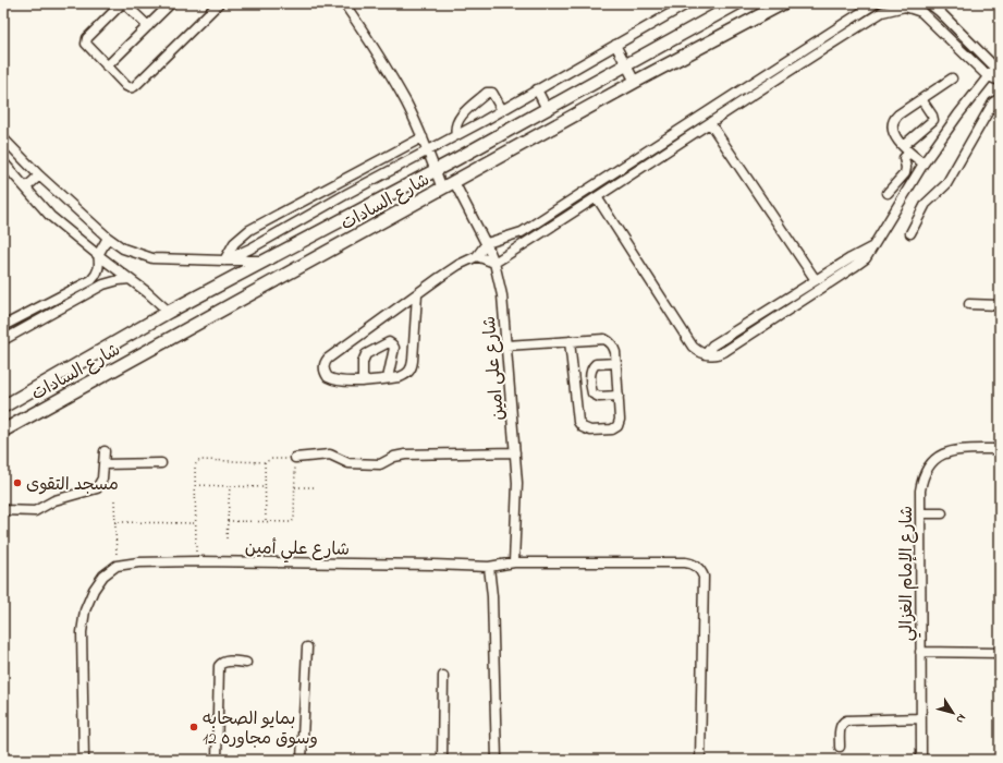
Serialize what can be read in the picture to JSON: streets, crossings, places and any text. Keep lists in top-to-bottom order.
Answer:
{
  "streets": {
    "main road": ["شارع السادات"],
    "street": ["شارع على امين", "شارع علي أمين", "شارع الإمام الغزالي"]
  },
  "crossings": [
    ["شارع السادات", "شارع على امين"],
    ["شارع على امين", "شارع علي أمين"]
  ],
  "places": ["مسجد التقوى", "بمايو الصحابه وسوق مجاوره 12"],
  "north": "bottom right"
}
